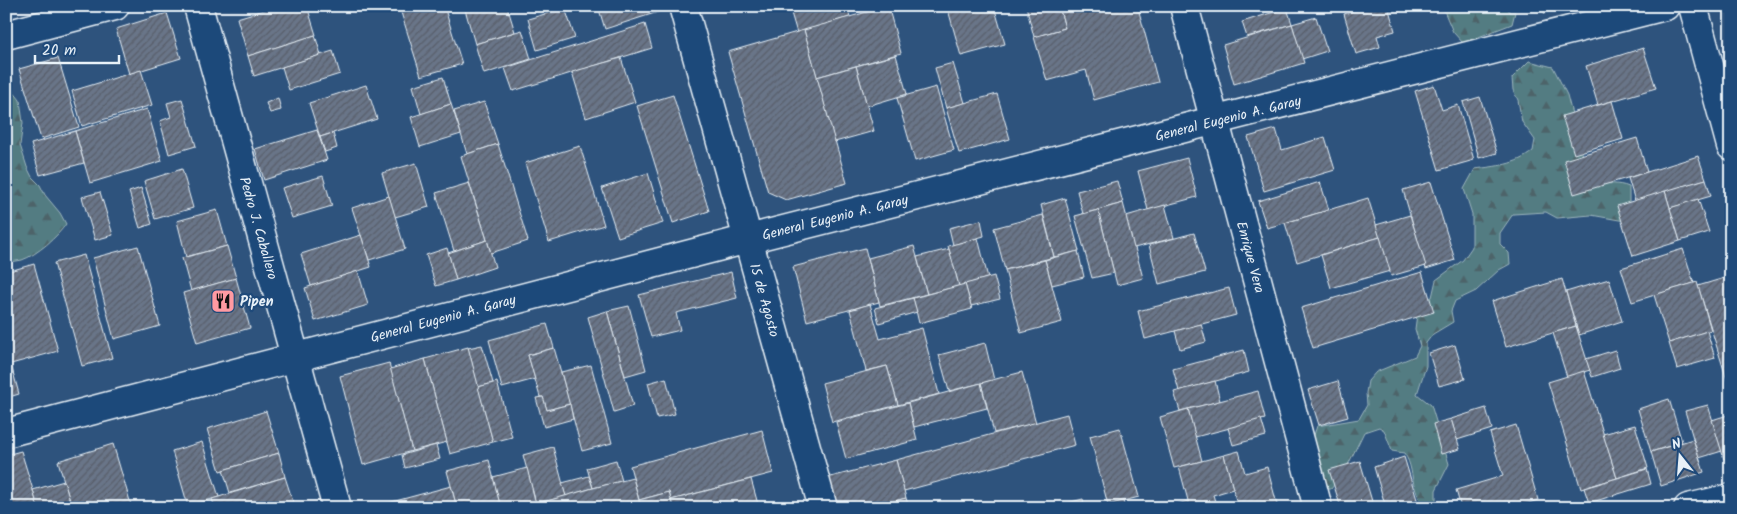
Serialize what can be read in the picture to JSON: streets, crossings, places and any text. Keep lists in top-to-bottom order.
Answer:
{
  "streets": {
    "street": [
      "General Eugenio A. Garay",
      "Pedro J. Caballero",
      "Enrique Vera",
      "15 de Agosto"
    ]
  },
  "crossings": [
    ["General Eugenio A. Garay", "Pedro J. Caballero"],
    ["General Eugenio A. Garay", "Enrique Vera"],
    ["General Eugenio A. Garay", "15 de Agosto"]
  ],
  "places": {
    "restaurant": ["Pipen"]
  },
  "scale_bar": "20 m",
  "north": "top"
}
